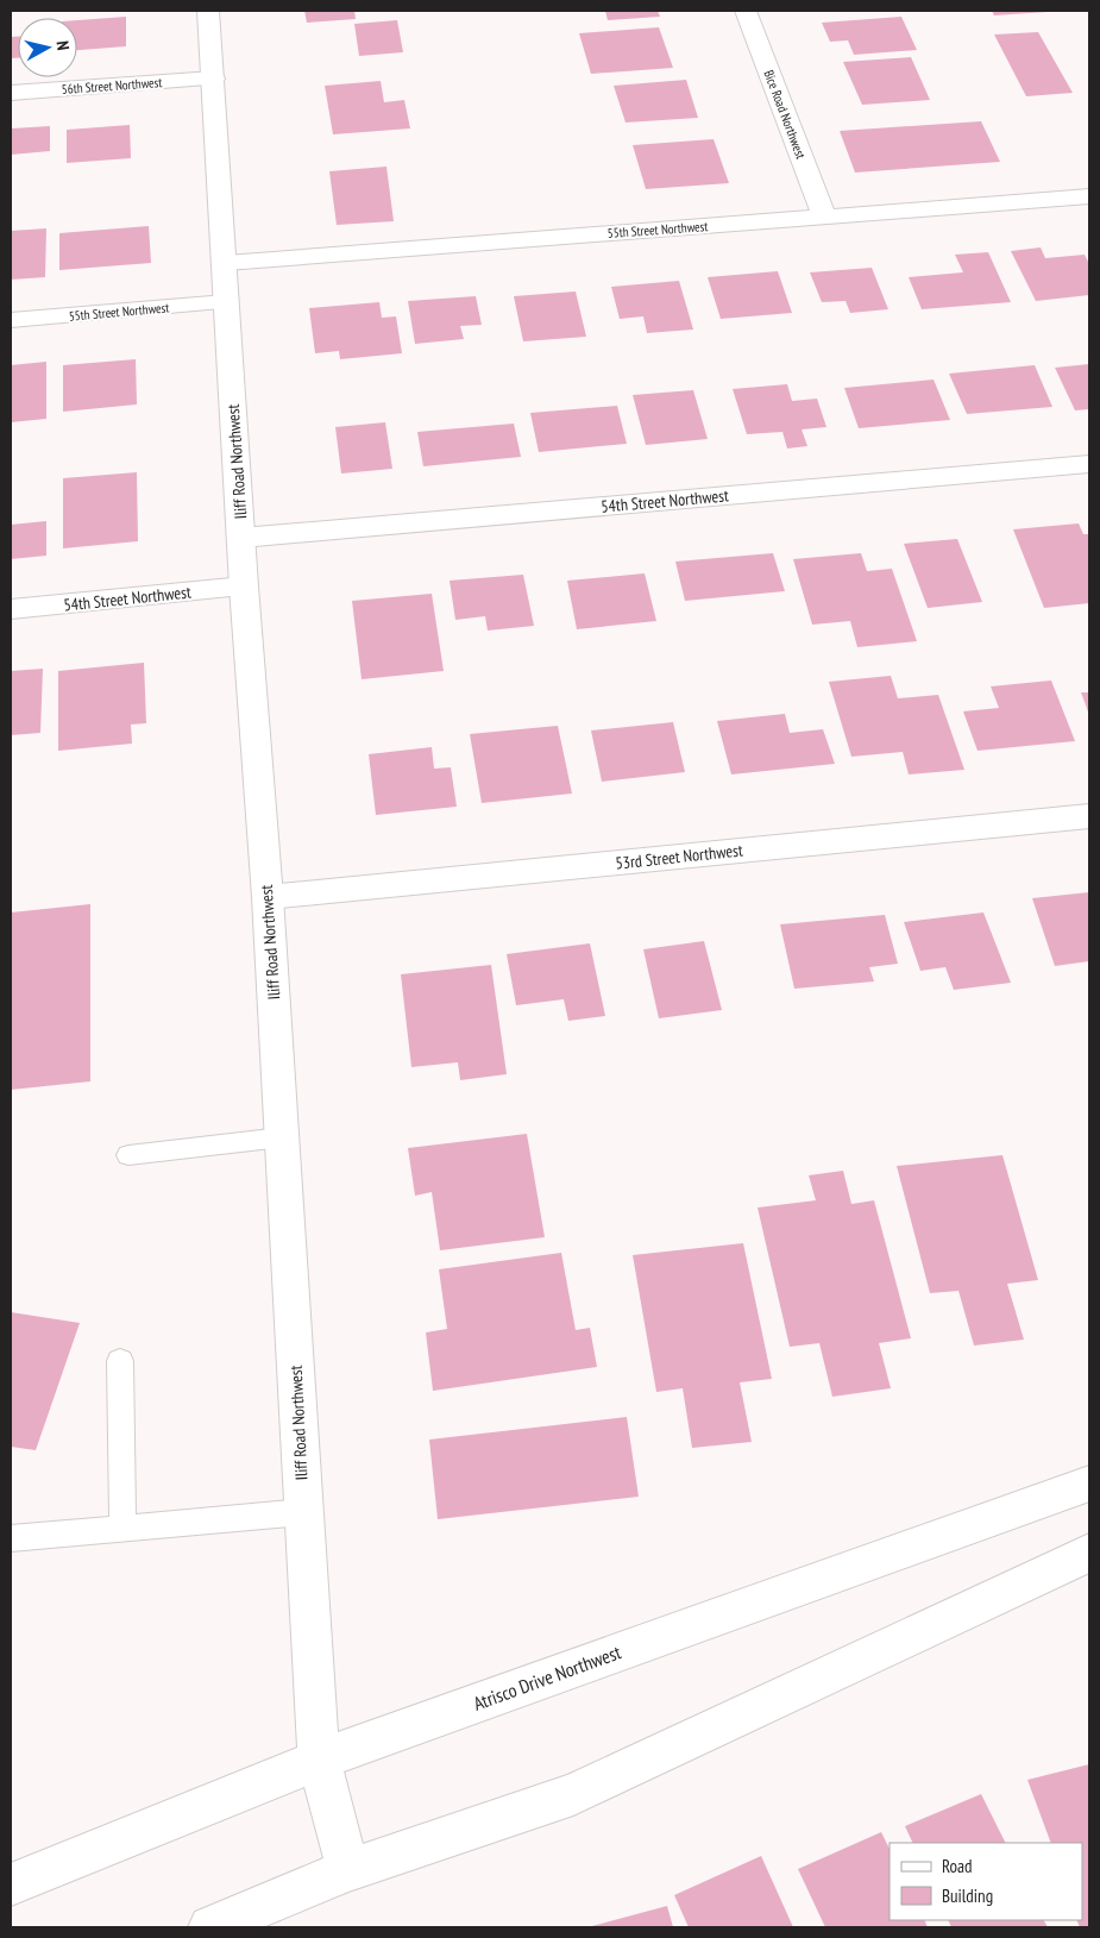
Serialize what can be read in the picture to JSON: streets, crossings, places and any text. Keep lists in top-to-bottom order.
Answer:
{
  "streets": {
    "street": [
      "56th Street Northwest",
      "Bice Road Northwest",
      "55th Street Northwest",
      "Iliff Road Northwest",
      "54th Street Northwest",
      "53rd Street Northwest",
      "Atrisco Drive Northwest"
    ]
  },
  "crossings": [
    ["56th Street Northwest", "Iliff Road Northwest"],
    ["Bice Road Northwest", "55th Street Northwest"],
    ["55th Street Northwest", "Iliff Road Northwest"],
    ["Iliff Road Northwest", "54th Street Northwest"],
    ["Iliff Road Northwest", "53rd Street Northwest"],
    ["Iliff Road Northwest", "Atrisco Drive Northwest"]
  ],
  "legend": ["Road", "Building"],
  "north": "right"
}
